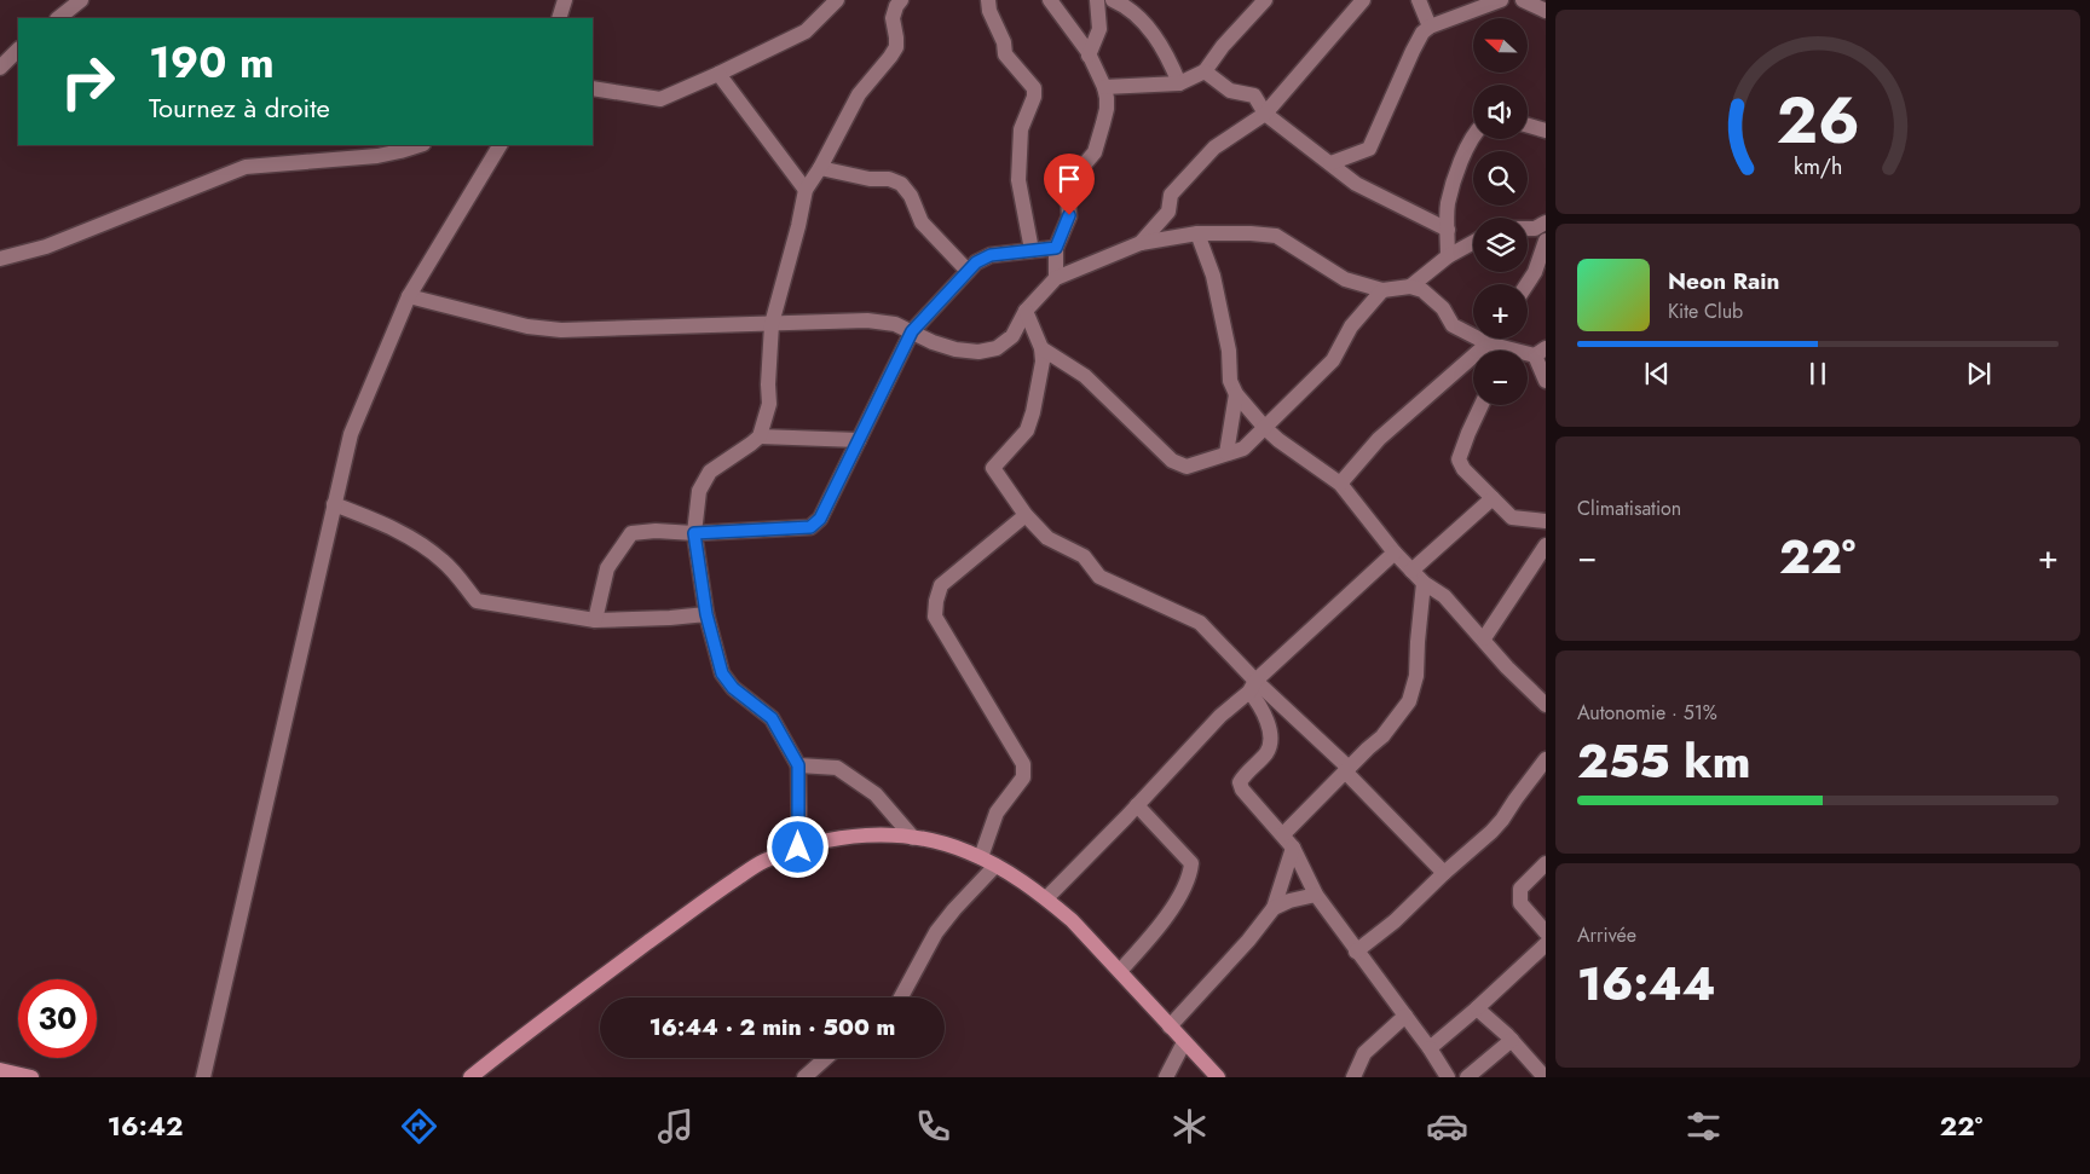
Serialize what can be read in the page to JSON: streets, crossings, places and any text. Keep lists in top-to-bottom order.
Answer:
{
  "north": "left",
  "page": {
    "map_buttons": ["+", "−"],
    "turn": ["190 m", "Tournez à droite"],
    "song": ["Neon Rain", "Kite Club"],
    "tile": [
      "Climatisation",
      ["Autonomie · 51%", "255 km"],
      ["Arrivée", "16:44"]
    ],
    "heat": ["−", "22°", "+"],
    "limit": "30",
    "trip": "16:44 · 2 min · 500 m",
    "tabs": ["16:42", "22°"],
    "gauge": ["26", "km/h"]
  }
}
